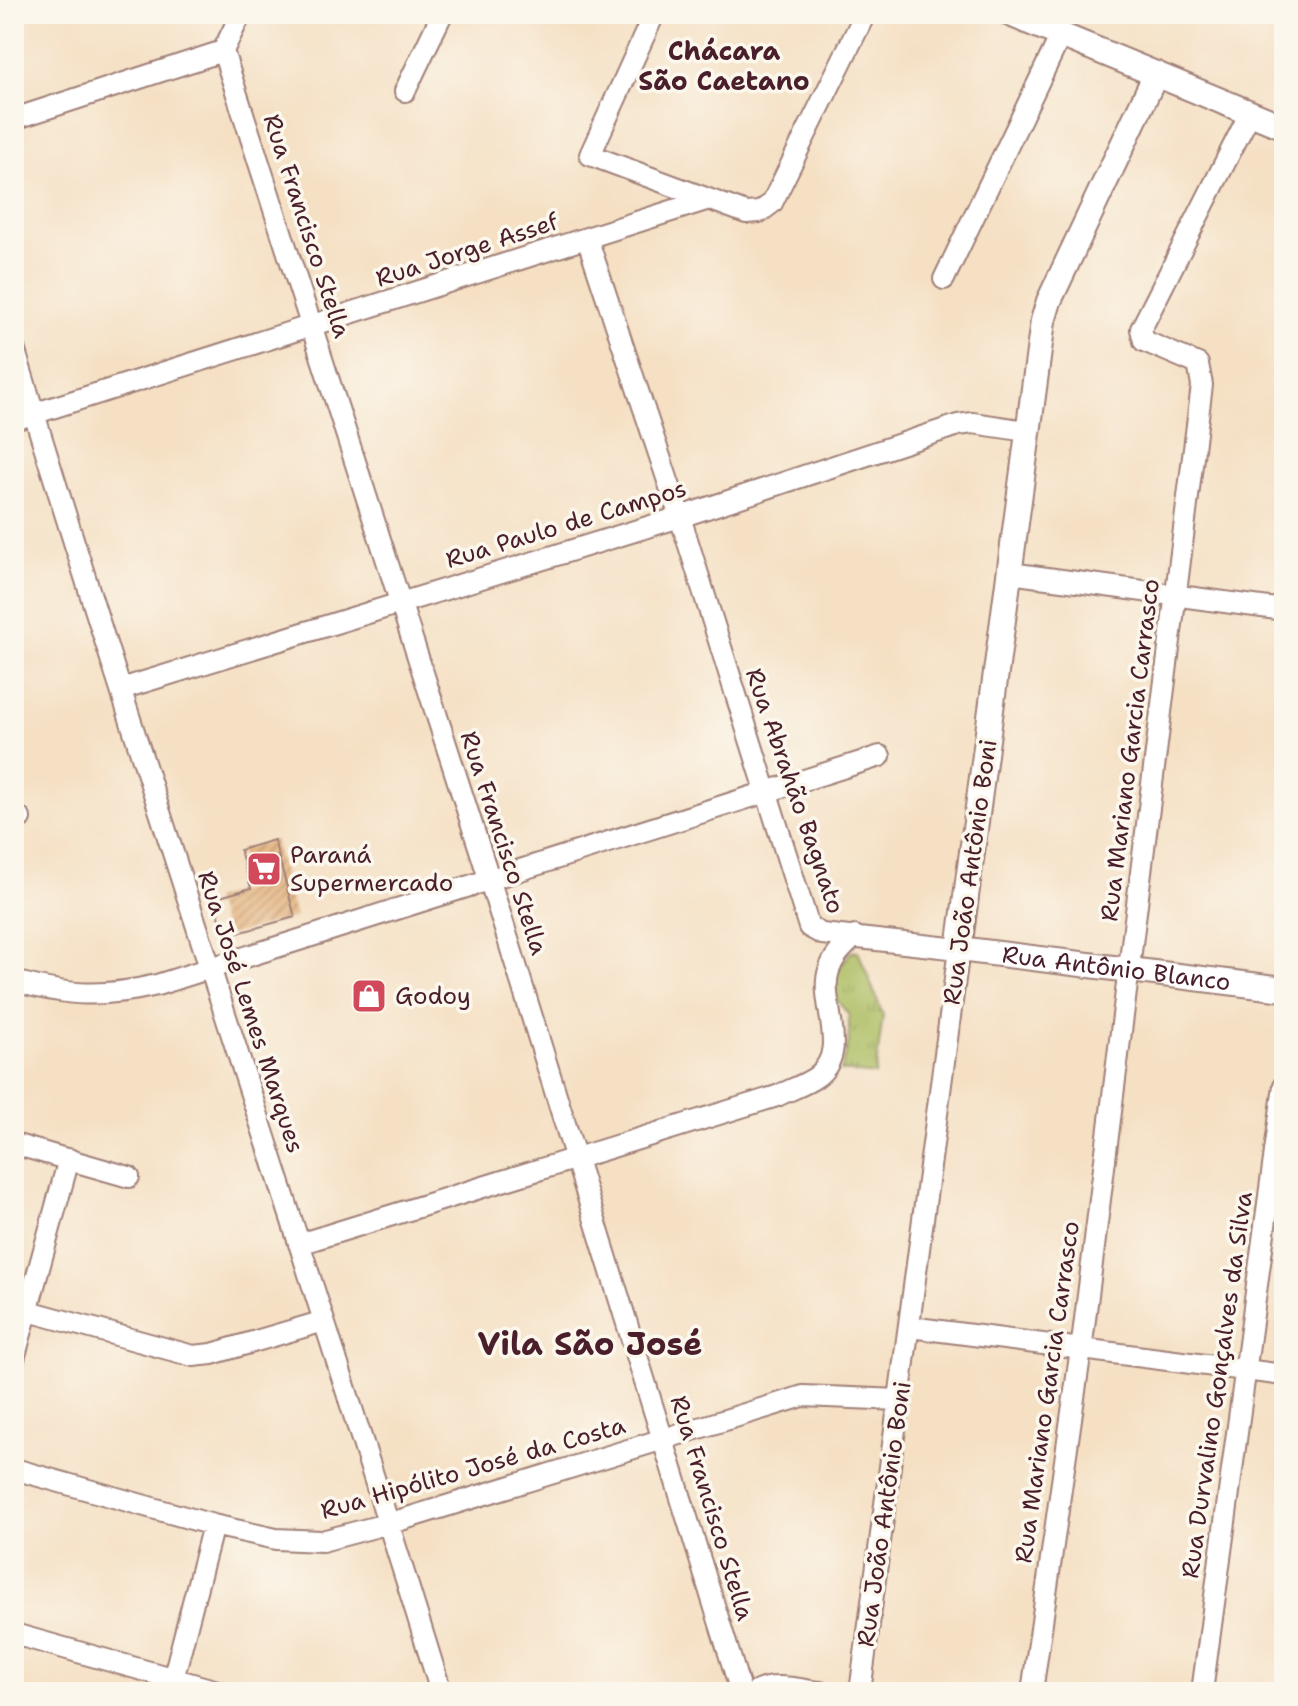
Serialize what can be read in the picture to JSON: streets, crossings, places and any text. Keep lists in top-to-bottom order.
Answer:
{
  "streets": {
    "street": [
      "Rua Francisco Stella",
      "Rua Jorge Assef",
      "Rua Paulo de Campos",
      "Rua Mariano Garcia Carrasco",
      "Rua Abrahão Bagnato",
      "Rua João Antônio Boni",
      "Rua Antônio Blanco",
      "Rua José Lemes Marques",
      "Rua Durvalino Gonçalves da Silva",
      "Rua Hipólito José da Costa"
    ]
  },
  "crossings": [
    ["Rua Francisco Stella", "Rua Jorge Assef"],
    ["Rua Francisco Stella", "Rua Paulo de Campos"],
    ["Rua Francisco Stella", "Rua Abrahão Bagnato"],
    ["Rua Francisco Stella", "Rua Hipólito José da Costa"],
    ["Rua Jorge Assef", "Rua Abrahão Bagnato"],
    ["Rua Jorge Assef", "Rua José Lemes Marques"],
    ["Rua Paulo de Campos", "Rua Abrahão Bagnato"],
    ["Rua Paulo de Campos", "Rua João Antônio Boni"],
    ["Rua Paulo de Campos", "Rua José Lemes Marques"],
    ["Rua Mariano Garcia Carrasco", "Rua Antônio Blanco"],
    ["Rua Abrahão Bagnato", "Rua Antônio Blanco"],
    ["Rua Abrahão Bagnato", "Rua José Lemes Marques"],
    ["Rua João Antônio Boni", "Rua Antônio Blanco"],
    ["Rua João Antônio Boni", "Rua Hipólito José da Costa"],
    ["Rua José Lemes Marques", "Rua Hipólito José da Costa"]
  ],
  "districts": ["Chácara São Caetano", "Vila São José"],
  "places": {
    "supermarket": ["Paraná Supermercado"],
    "shop": ["Godoy"]
  }
}
